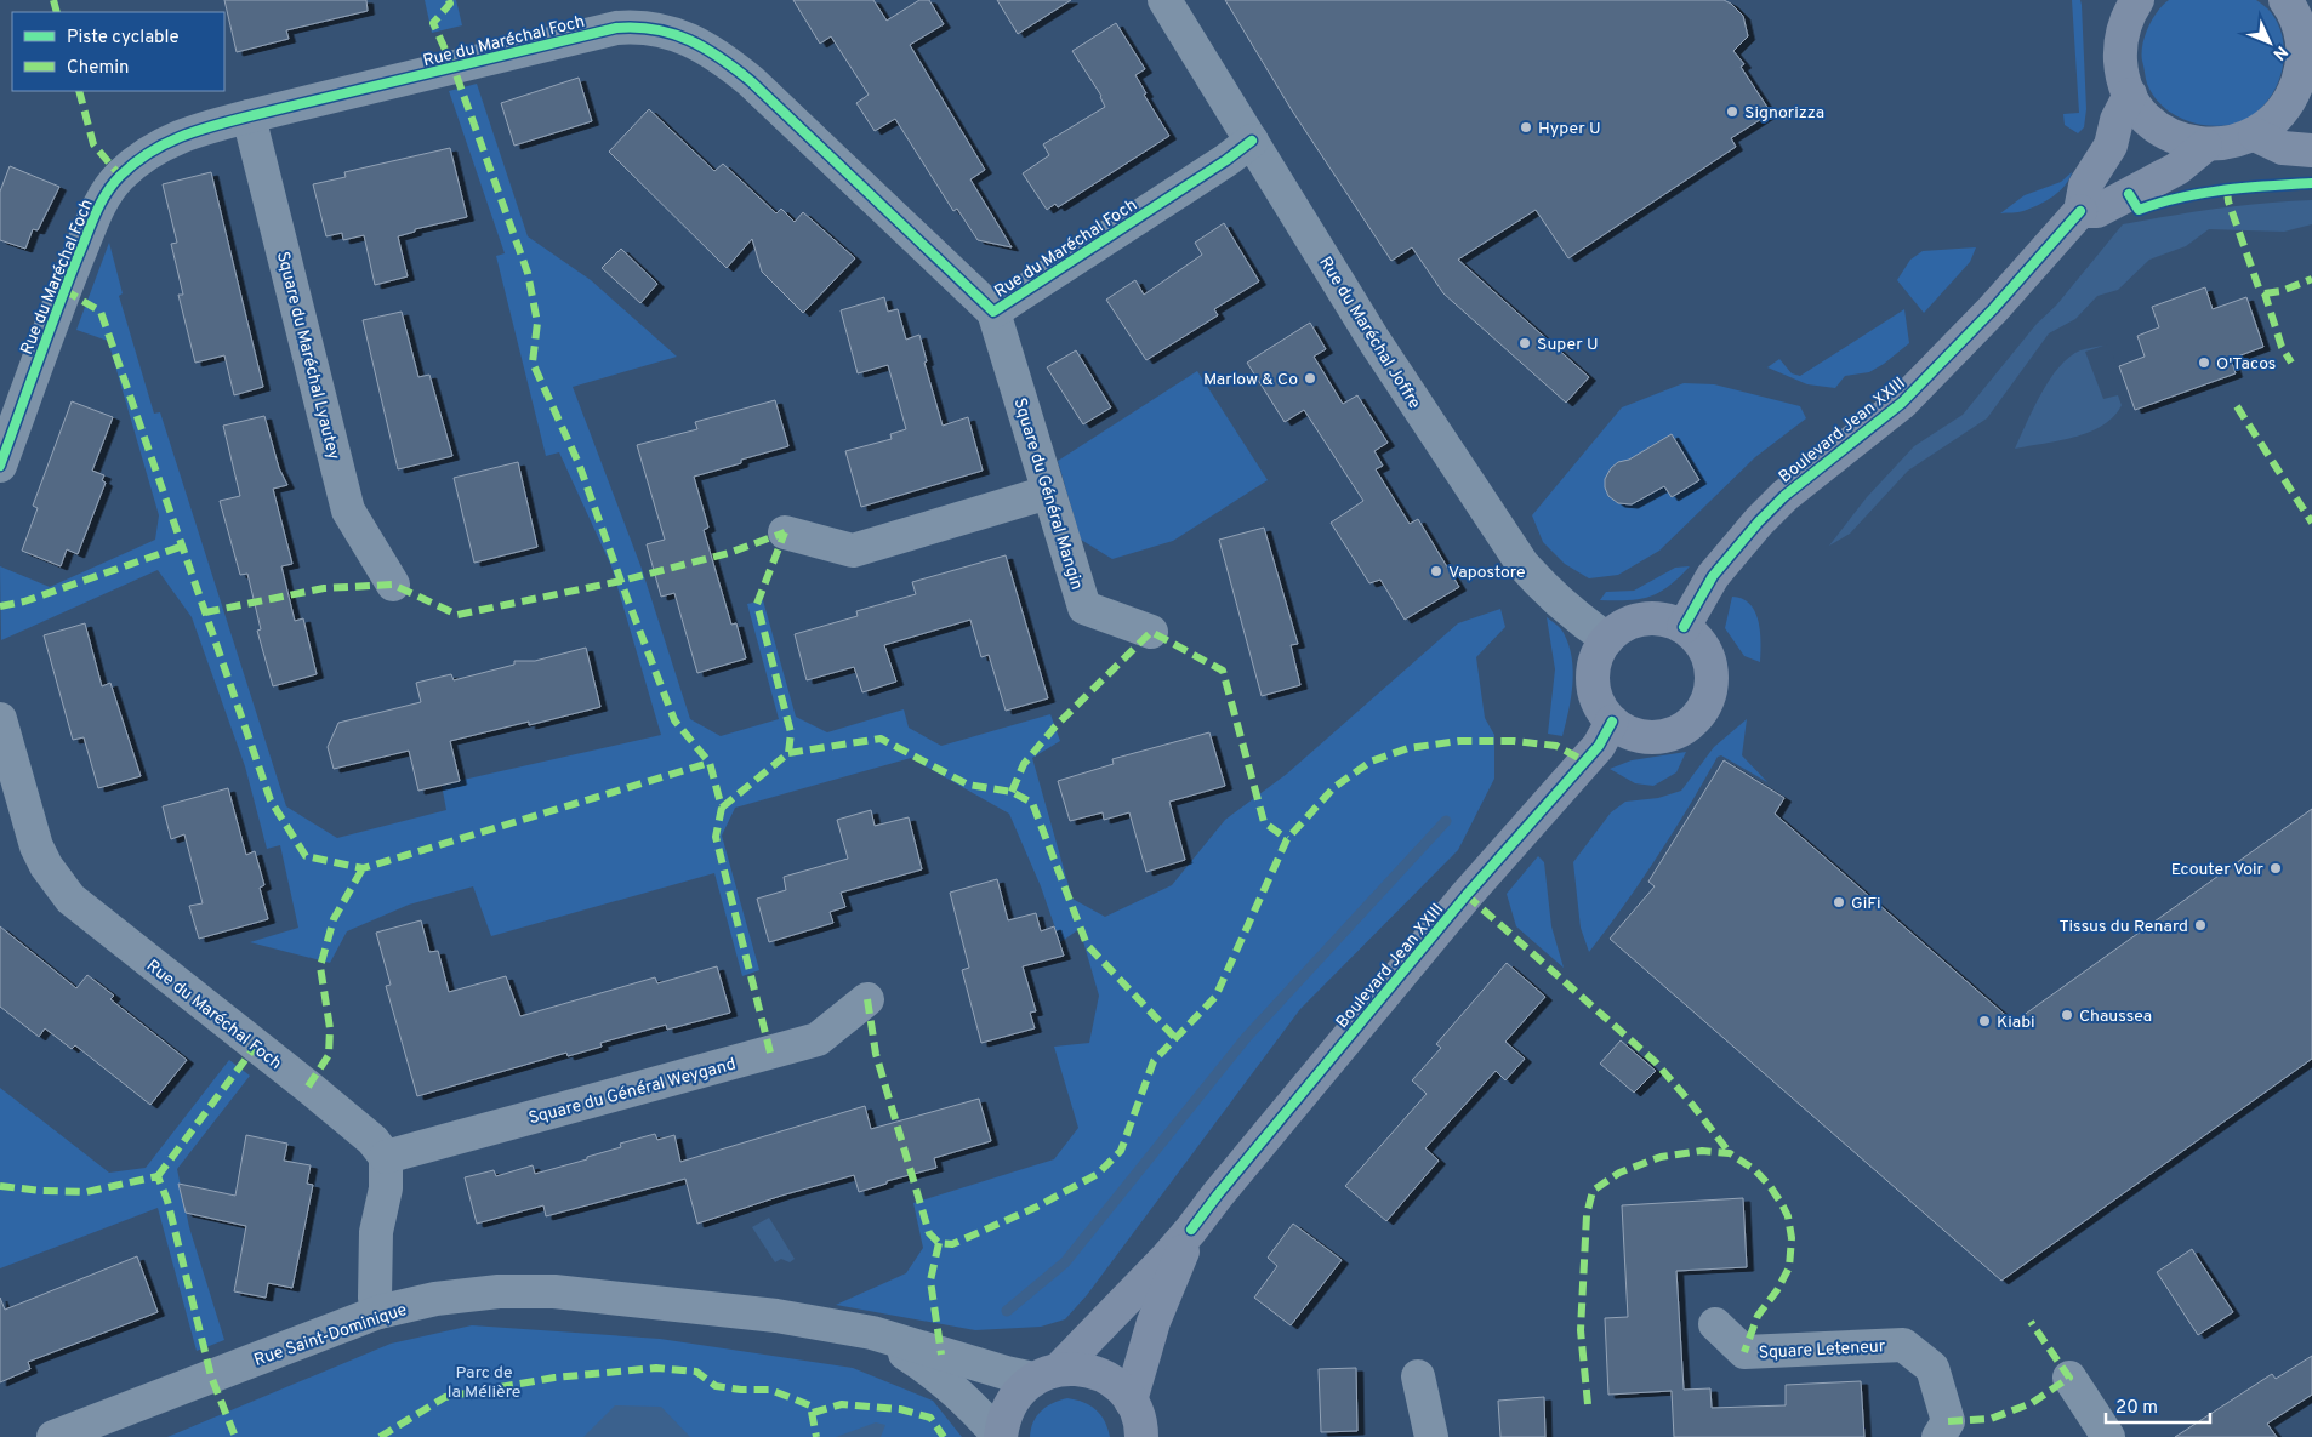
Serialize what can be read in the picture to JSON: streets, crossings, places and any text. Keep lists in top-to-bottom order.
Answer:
{
  "streets": {
    "main road": ["Boulevard Jean XXIII"],
    "street": [
      "Rue du Maréchal Foch",
      "Rue du Maréchal Joffre",
      "Square du Maréchal Lyautey",
      "Square du Général Mangin",
      "Square du Général Weygand",
      "Rue Saint-Dominique",
      "Square Leteneur"
    ]
  },
  "crossings": [
    ["Rue du Maréchal Foch", "Rue du Maréchal Joffre"],
    ["Rue du Maréchal Foch", "Square du Maréchal Lyautey"],
    ["Rue du Maréchal Foch", "Square du Général Mangin"],
    ["Rue du Maréchal Foch", "Square du Général Weygand"],
    ["Rue du Maréchal Joffre", "Boulevard Jean XXIII"]
  ],
  "parks": ["Parc de la Mélière"],
  "places": [
    "Signorizza",
    "Hyper U",
    "Super U",
    "O'Tacos",
    "Marlow & Co",
    "Vapostore",
    "Ecouter Voir",
    "GiFi",
    "Tissus du Renard",
    "Chaussea",
    "Kiabi"
  ],
  "legend": ["Piste cyclable", "Chemin"],
  "scale_bar": "20 m",
  "north": "bottom right"
}
